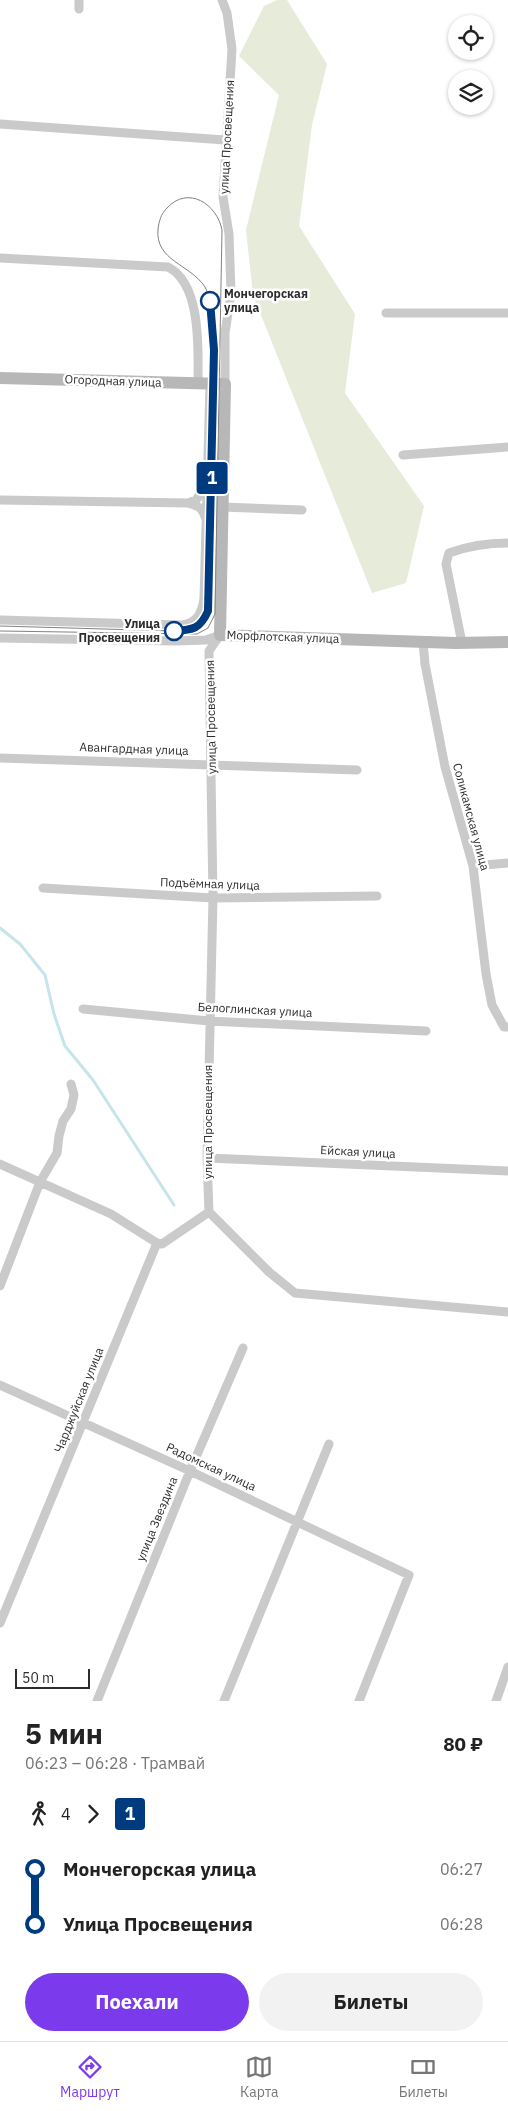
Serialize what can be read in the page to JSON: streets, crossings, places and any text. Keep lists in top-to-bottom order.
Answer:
{
  "streets": {
    "street": [
      "улица Просвещения",
      "Огородная улица",
      "Морфлотская улица",
      "Авангардная улица",
      "Соликамская улица",
      "Подъёмная улица",
      "Белоглинская улица",
      "Ейская улица",
      "Чарджуйская улица",
      "Радомская улица",
      "улица Звездина"
    ]
  },
  "crossings": [
    ["улица Просвещения", "Огородная улица"],
    ["улица Просвещения", "Морфлотская улица"],
    ["улица Просвещения", "Авангардная улица"],
    ["улица Просвещения", "Подъёмная улица"],
    ["улица Просвещения", "Белоглинская улица"],
    ["улица Просвещения", "Ейская улица"],
    ["Морфлотская улица", "Соликамская улица"],
    ["Чарджуйская улица", "Радомская улица"],
    ["Радомская улица", "улица Звездина"]
  ],
  "places": ["Мончегорская улица", "Улица Просвещения"],
  "lines": ["tram line 1"],
  "scale_bar": "50 m",
  "page": {
    "on_map": "1",
    "scale": "50 m",
    "heading": ["5 мин", "06:23 – 06:28 · Трамвай", "80 ₽"],
    "legs": ["4", "1"],
    "list": [
      {
        "name": "Мончегорская улица",
        "value": "06:27"
      },
      {
        "name": "Улица Просвещения",
        "value": "06:28"
      }
    ],
    "buttons": ["Поехали", "Билеты"],
    "tabs": ["Маршрут", "Карта", "Билеты"]
  }
}
